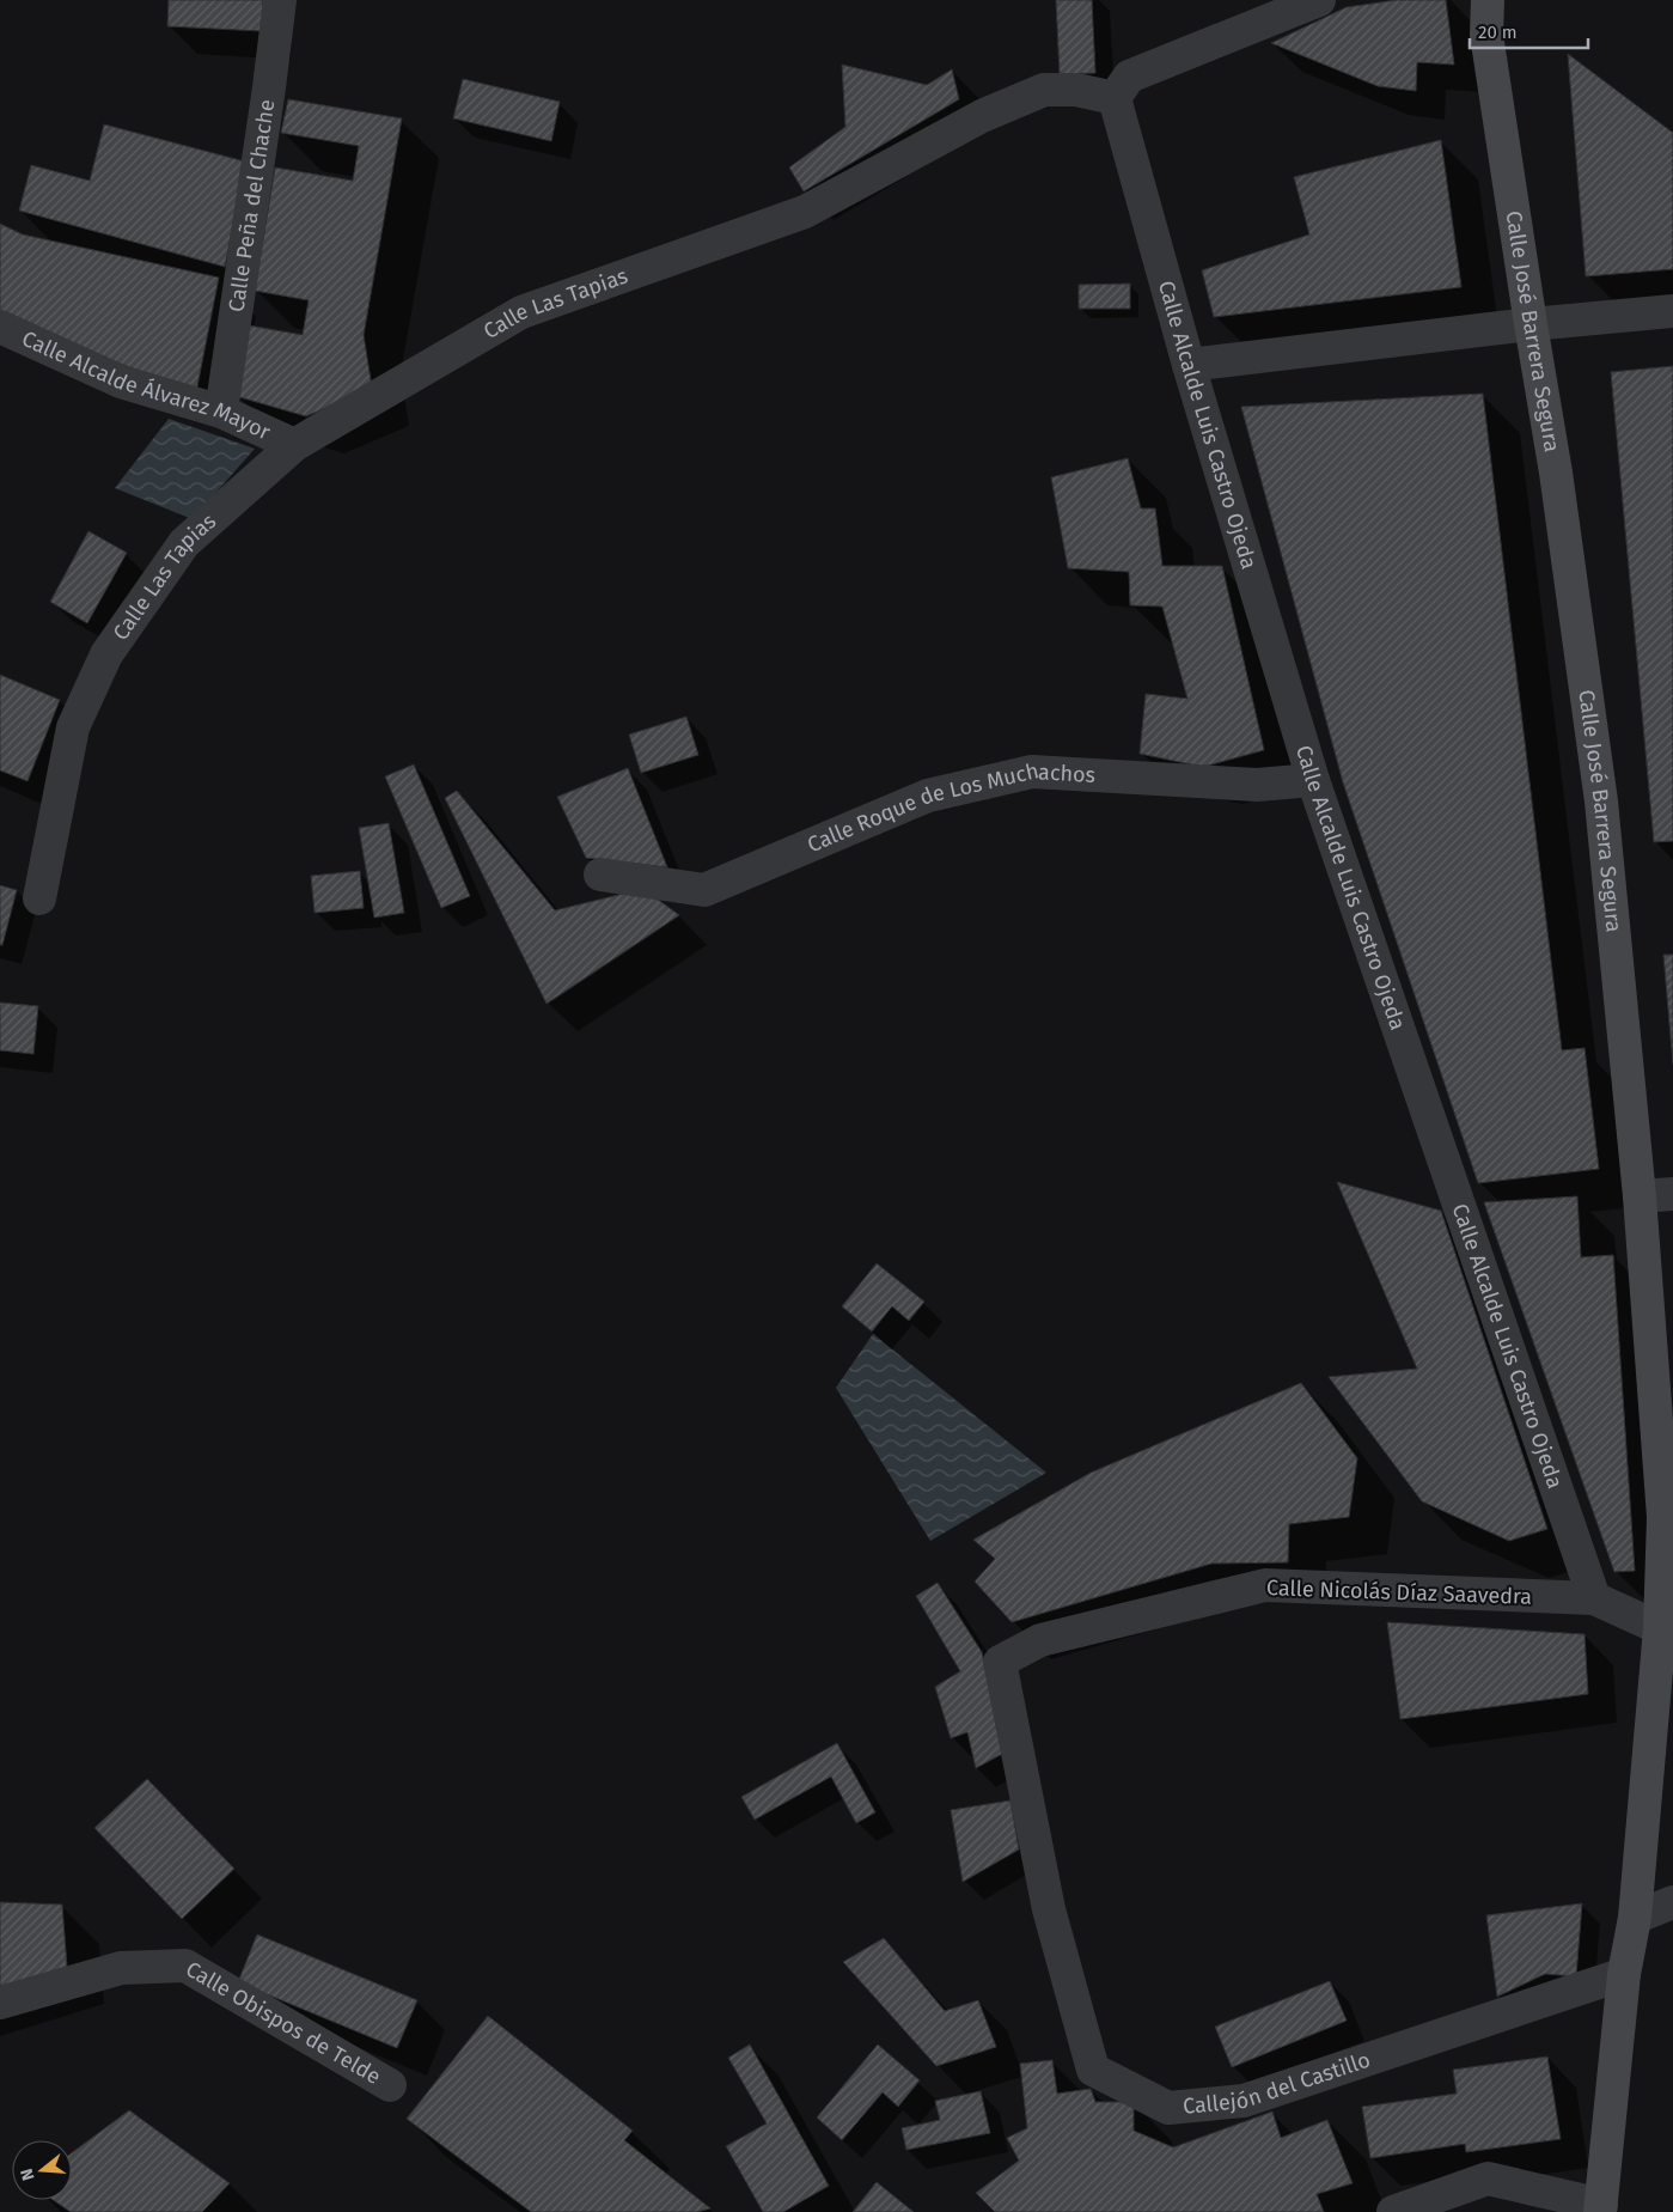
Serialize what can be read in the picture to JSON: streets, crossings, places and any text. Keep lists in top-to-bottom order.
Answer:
{
  "streets": {
    "street": [
      "Calle Peña del Chache",
      "Calle Las Tapias",
      "Calle José Barrera Segura",
      "Calle Alcalde Álvarez Mayor",
      "Calle Alcalde Luis Castro Ojeda",
      "Calle Roque de Los Muchachos",
      "Calle Nicolás Díaz Saavedra",
      "Calle Obispos de Telde",
      "Callejón del Castillo"
    ]
  },
  "crossings": [
    ["Calle Peña del Chache", "Calle Alcalde Álvarez Mayor"],
    ["Calle Las Tapias", "Calle Alcalde Álvarez Mayor"],
    ["Calle Las Tapias", "Calle Alcalde Luis Castro Ojeda"],
    ["Calle Alcalde Luis Castro Ojeda", "Calle Roque de Los Muchachos"],
    ["Calle Alcalde Luis Castro Ojeda", "Calle Nicolás Díaz Saavedra"],
    ["Calle Nicolás Díaz Saavedra", "Callejón del Castillo"]
  ],
  "scale_bar": "20 m",
  "north": "left"
}
